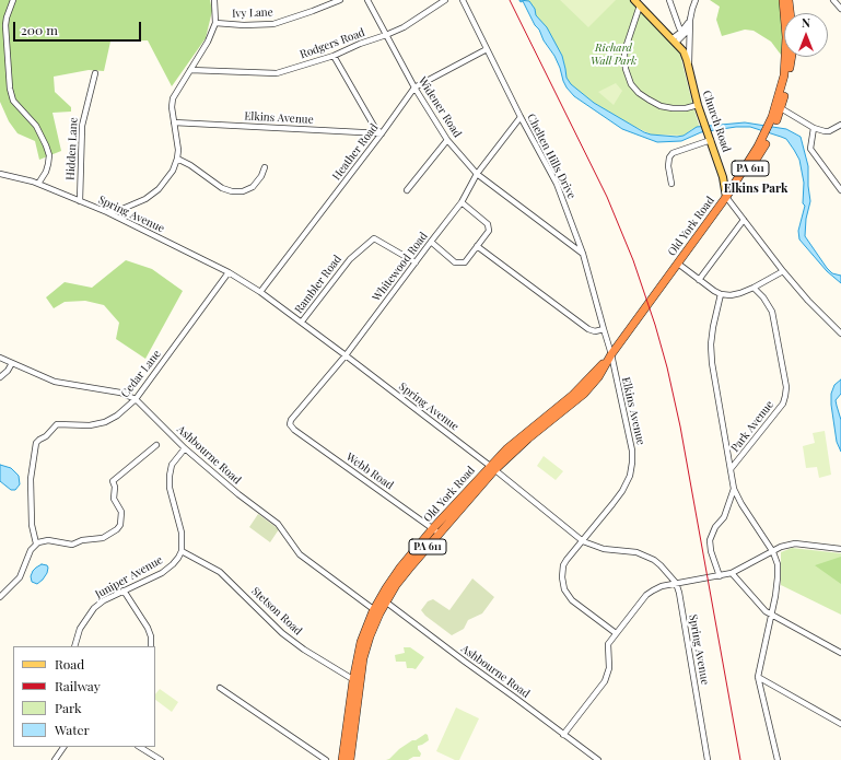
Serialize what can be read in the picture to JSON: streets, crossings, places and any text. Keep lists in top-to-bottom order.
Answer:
{
  "streets": {
    "highway": ["PA 611", "Old York Road"],
    "main road": ["Church Road"],
    "street": [
      "Ivy Lane",
      "Rodgers Road",
      "Widener Road",
      "Elkins Avenue",
      "Hidden Lane",
      "Heather Road",
      "Chelten Hills Drive",
      "Spring Avenue",
      "Whitewood Road",
      "Rambler Road",
      "Cedar Lane",
      "Park Avenue",
      "Ashbourne Road",
      "Webb Road",
      "Juniper Avenue",
      "Stetson Road"
    ]
  },
  "crossings": [
    ["Rodgers Road", "Widener Road"],
    ["Widener Road", "Heather Road"],
    ["Widener Road", "Chelten Hills Drive"],
    ["Widener Road", "Whitewood Road"],
    ["Elkins Avenue", "Heather Road"],
    ["Elkins Avenue", "Chelten Hills Drive"],
    ["Elkins Avenue", "Spring Avenue"],
    ["Elkins Avenue", "Old York Road"],
    ["Church Road", "Old York Road"],
    ["Hidden Lane", "Spring Avenue"],
    ["Heather Road", "Chelten Hills Drive"],
    ["Heather Road", "Spring Avenue"],
    ["Chelten Hills Drive", "Whitewood Road"],
    ["Spring Avenue", "Old York Road"],
    ["Spring Avenue", "Whitewood Road"],
    ["Spring Avenue", "Rambler Road"],
    ["Spring Avenue", "Cedar Lane"],
    ["Old York Road", "Ashbourne Road"],
    ["Old York Road", "Webb Road"],
    ["Old York Road", "Stetson Road"],
    ["Whitewood Road", "Rambler Road"],
    ["Whitewood Road", "Webb Road"],
    ["Cedar Lane", "Ashbourne Road"],
    ["Juniper Avenue", "Stetson Road"]
  ],
  "districts": ["Elkins Park"],
  "parks": ["Richard Wall Park"],
  "legend": [
    "Road",
    "Railway",
    "Park",
    "Water"
  ],
  "scale_bar": "200 m",
  "north": "top"
}
